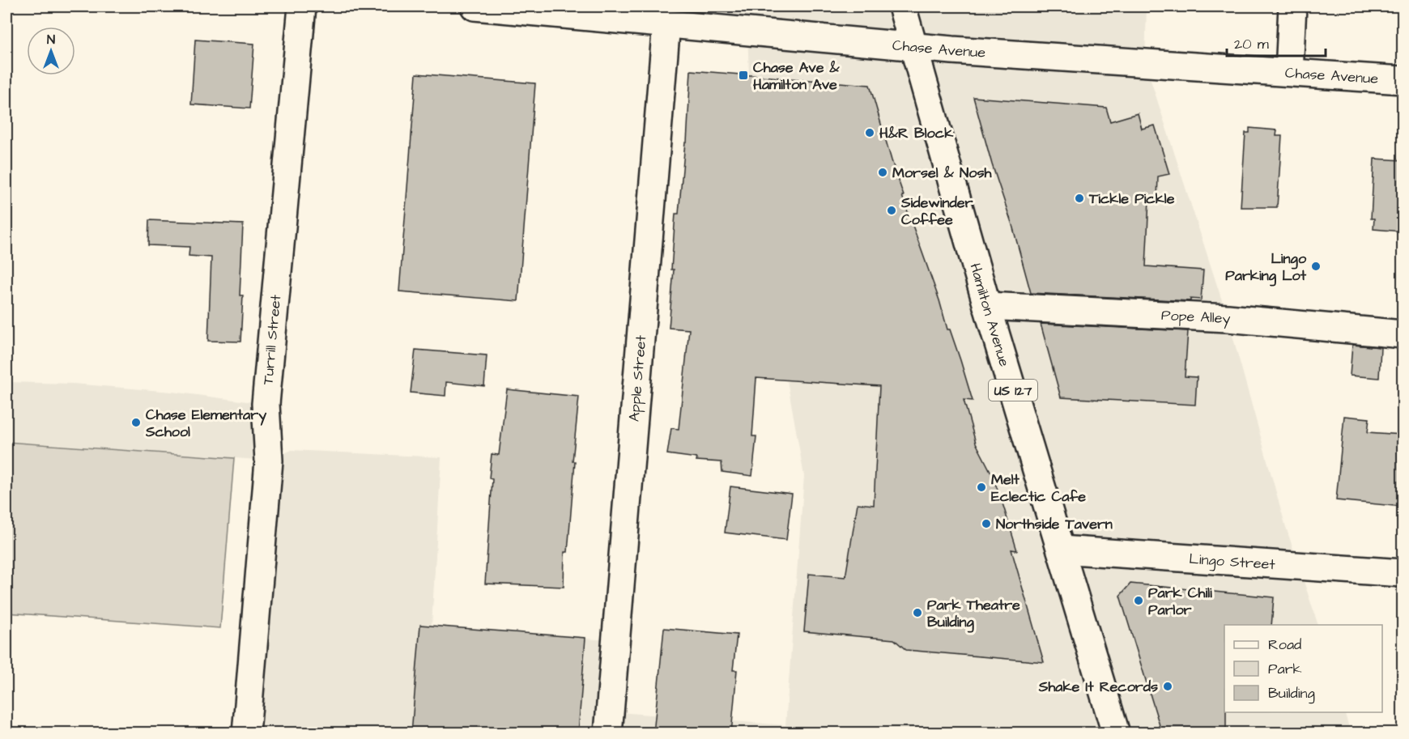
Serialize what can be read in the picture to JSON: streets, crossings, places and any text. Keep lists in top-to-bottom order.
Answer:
{
  "streets": {
    "street": [
      "Chase Avenue",
      "Hamilton Avenue",
      "Pope Alley",
      "Turrill Street",
      "Apple Street",
      "US 127",
      "Lingo Street"
    ]
  },
  "crossings": [
    ["Chase Avenue", "Hamilton Avenue"],
    ["Chase Avenue", "Apple Street"],
    ["Hamilton Avenue", "Pope Alley"],
    ["Hamilton Avenue", "Lingo Street"]
  ],
  "places": {
    "transit": ["Chase Ave & Hamilton Ave"],
    "other": [
      "H&R Block",
      "Morsel & Nosh",
      "Tickle Pickle",
      "Sidewinder Coffee",
      "Lingo Parking Lot",
      "Chase Elementary School",
      "Melt Eclectic Cafe",
      "Northside Tavern",
      "Park Chili Parlor",
      "Park Theatre Building",
      "Shake It Records"
    ]
  },
  "legend": ["Road", "Park", "Building"],
  "scale_bar": "20 m",
  "north": "top"
}
